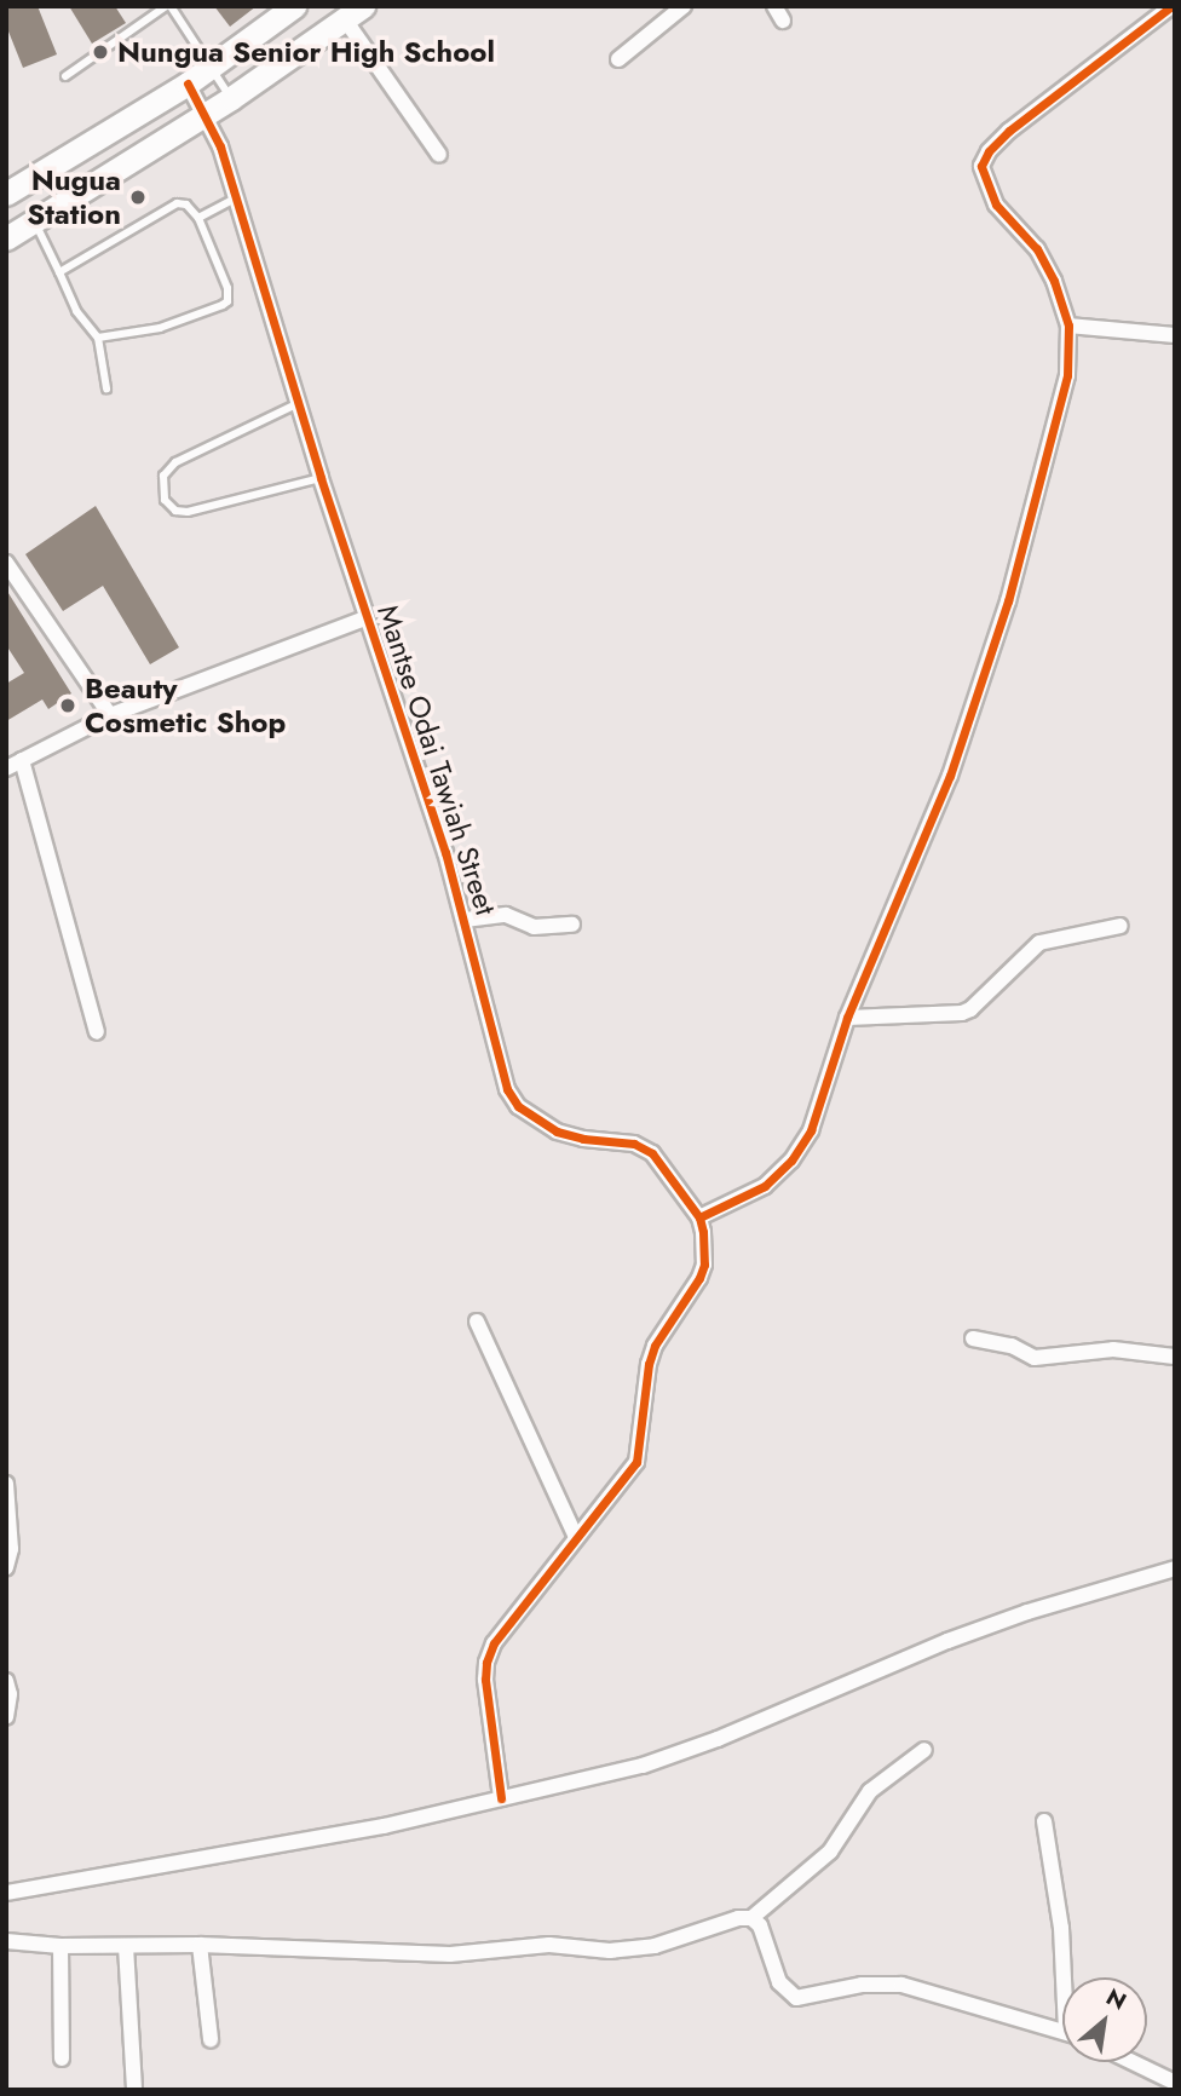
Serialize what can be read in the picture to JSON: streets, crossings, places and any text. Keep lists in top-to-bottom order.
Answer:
{
  "streets": {
    "street": ["Mantse Odai Tawiah Street"]
  },
  "places": ["Nungua Senior High School", "Nugua Station", "Beauty Cosmetic Shop"],
  "north": "top right"
}
